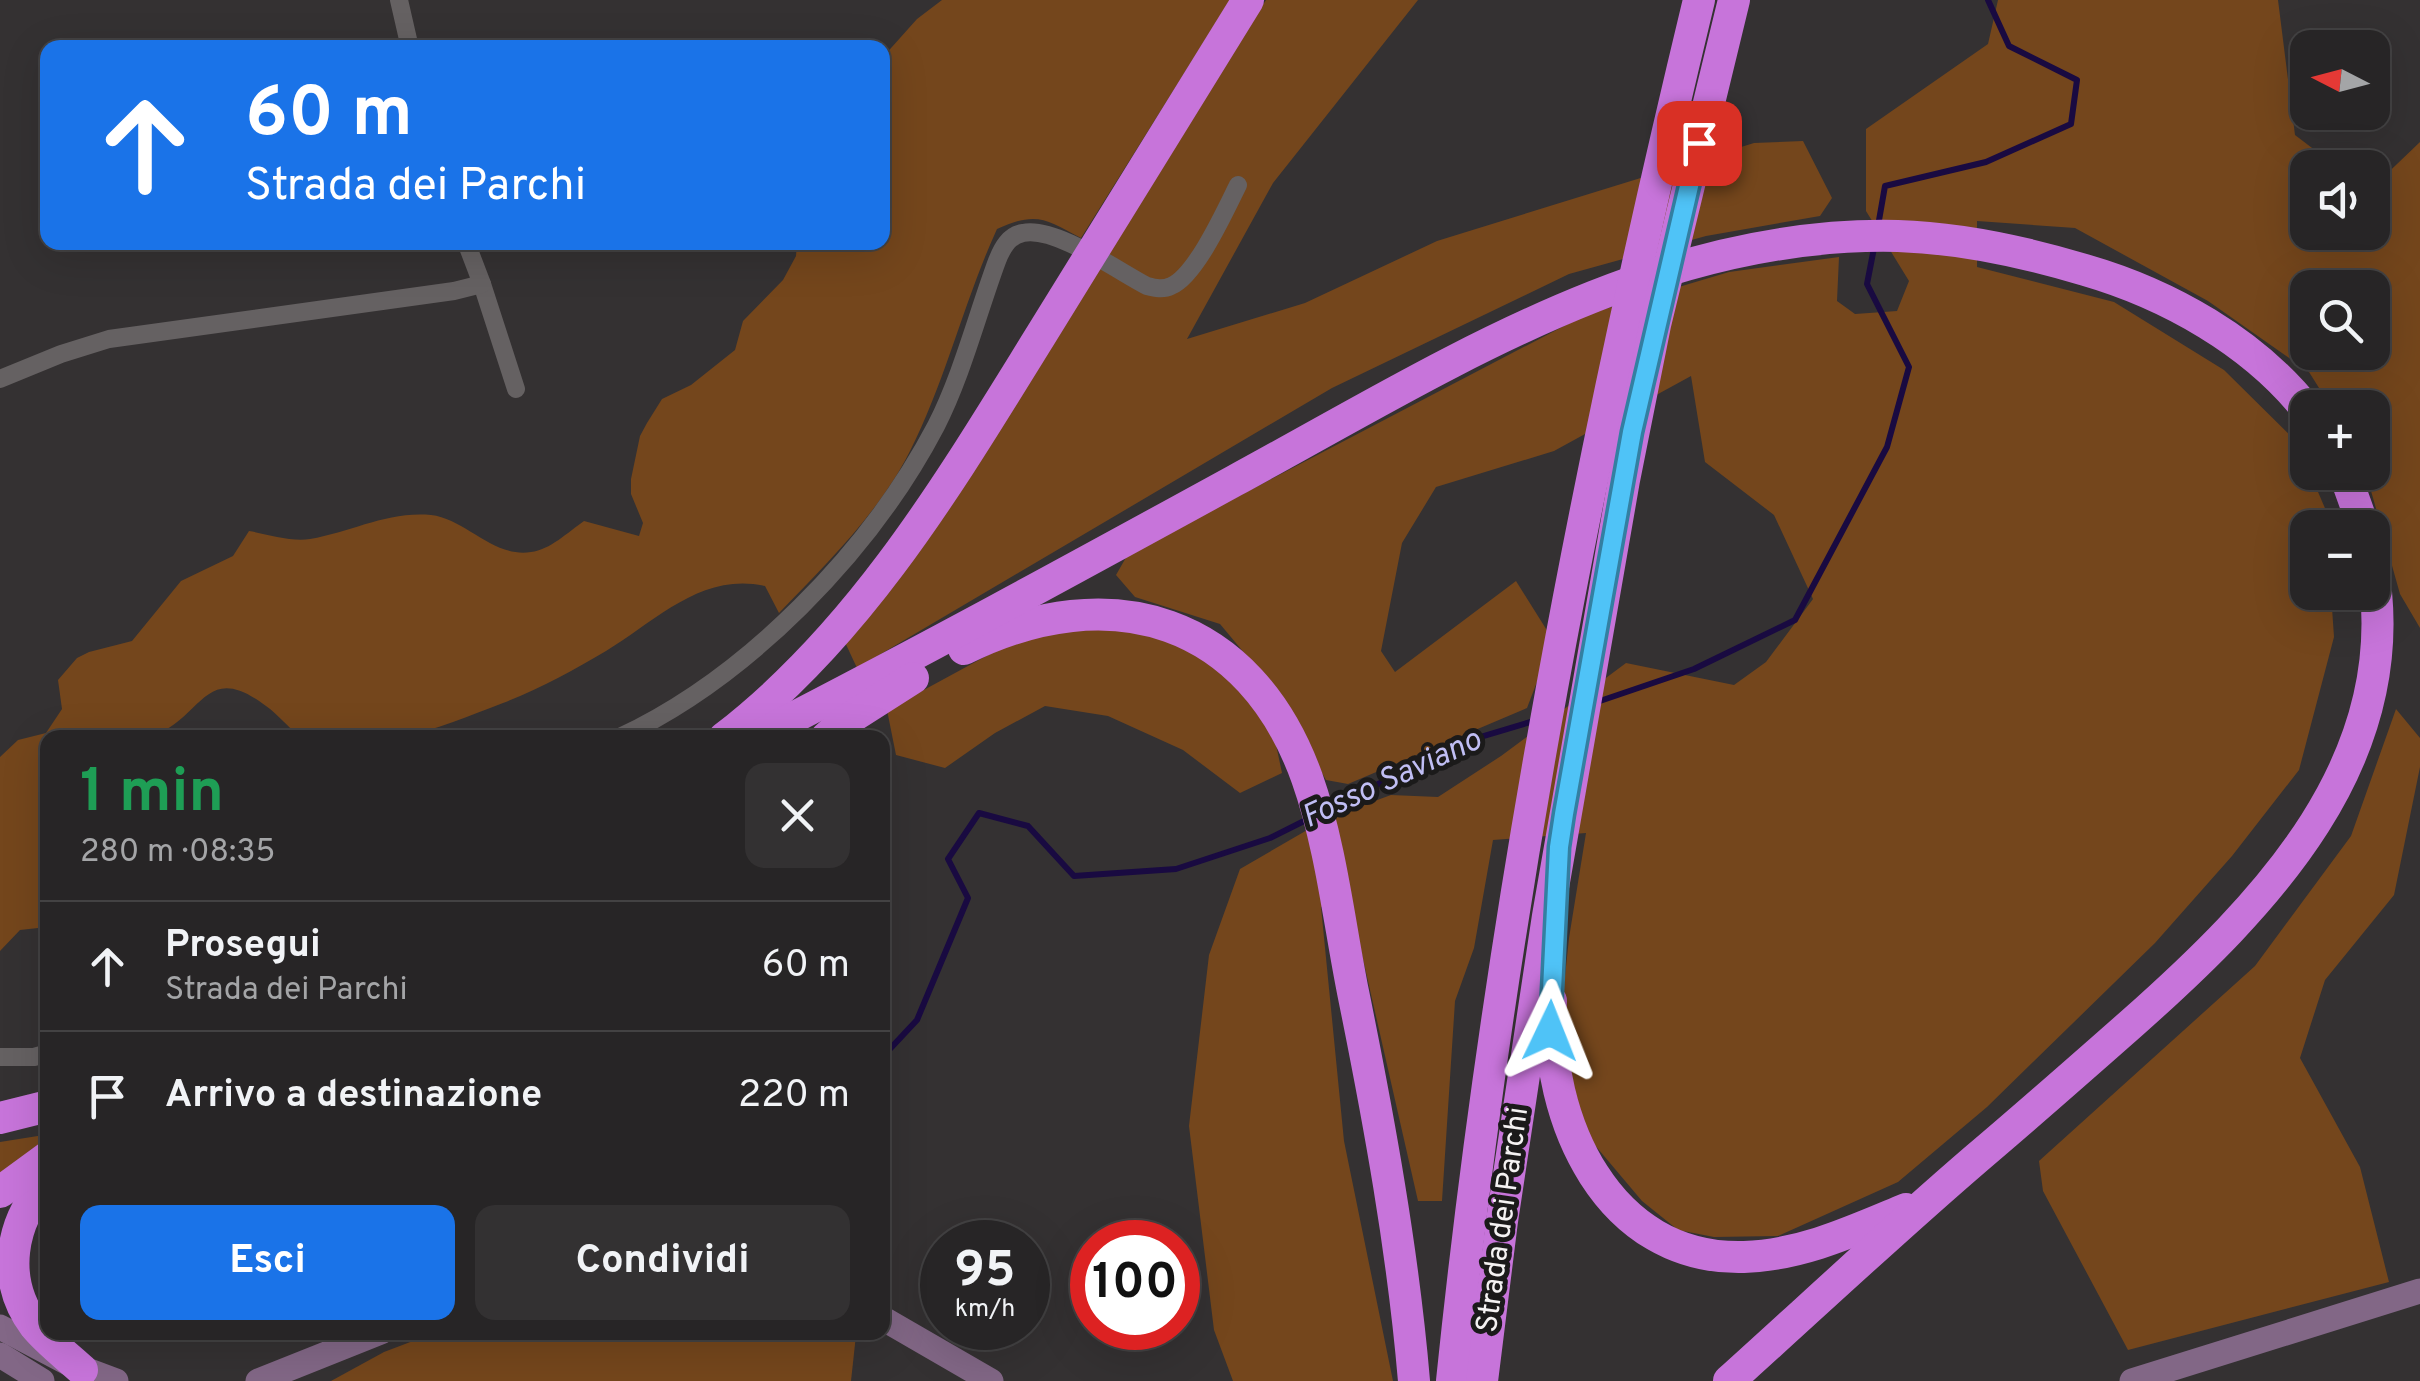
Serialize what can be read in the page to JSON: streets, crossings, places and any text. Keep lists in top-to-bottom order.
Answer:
{
  "streets": {
    "highway": ["Strada dei Parchi"]
  },
  "water": ["Fosso Saviano"],
  "north": "left",
  "page": {
    "map_buttons": ["+", "−"],
    "turn": ["60 m", "Strada dei Parchi"],
    "heading": ["1 min", "280 m · 08:35"],
    "list": [
      {
        "name": "Prosegui",
        "note": "Strada dei Parchi",
        "value": "60 m"
      },
      {
        "name": "Arrivo a destinazione",
        "value": "220 m"
      }
    ],
    "buttons": ["Esci", "Condividi"],
    "speed": "95 km/h",
    "limit": "100"
  }
}
